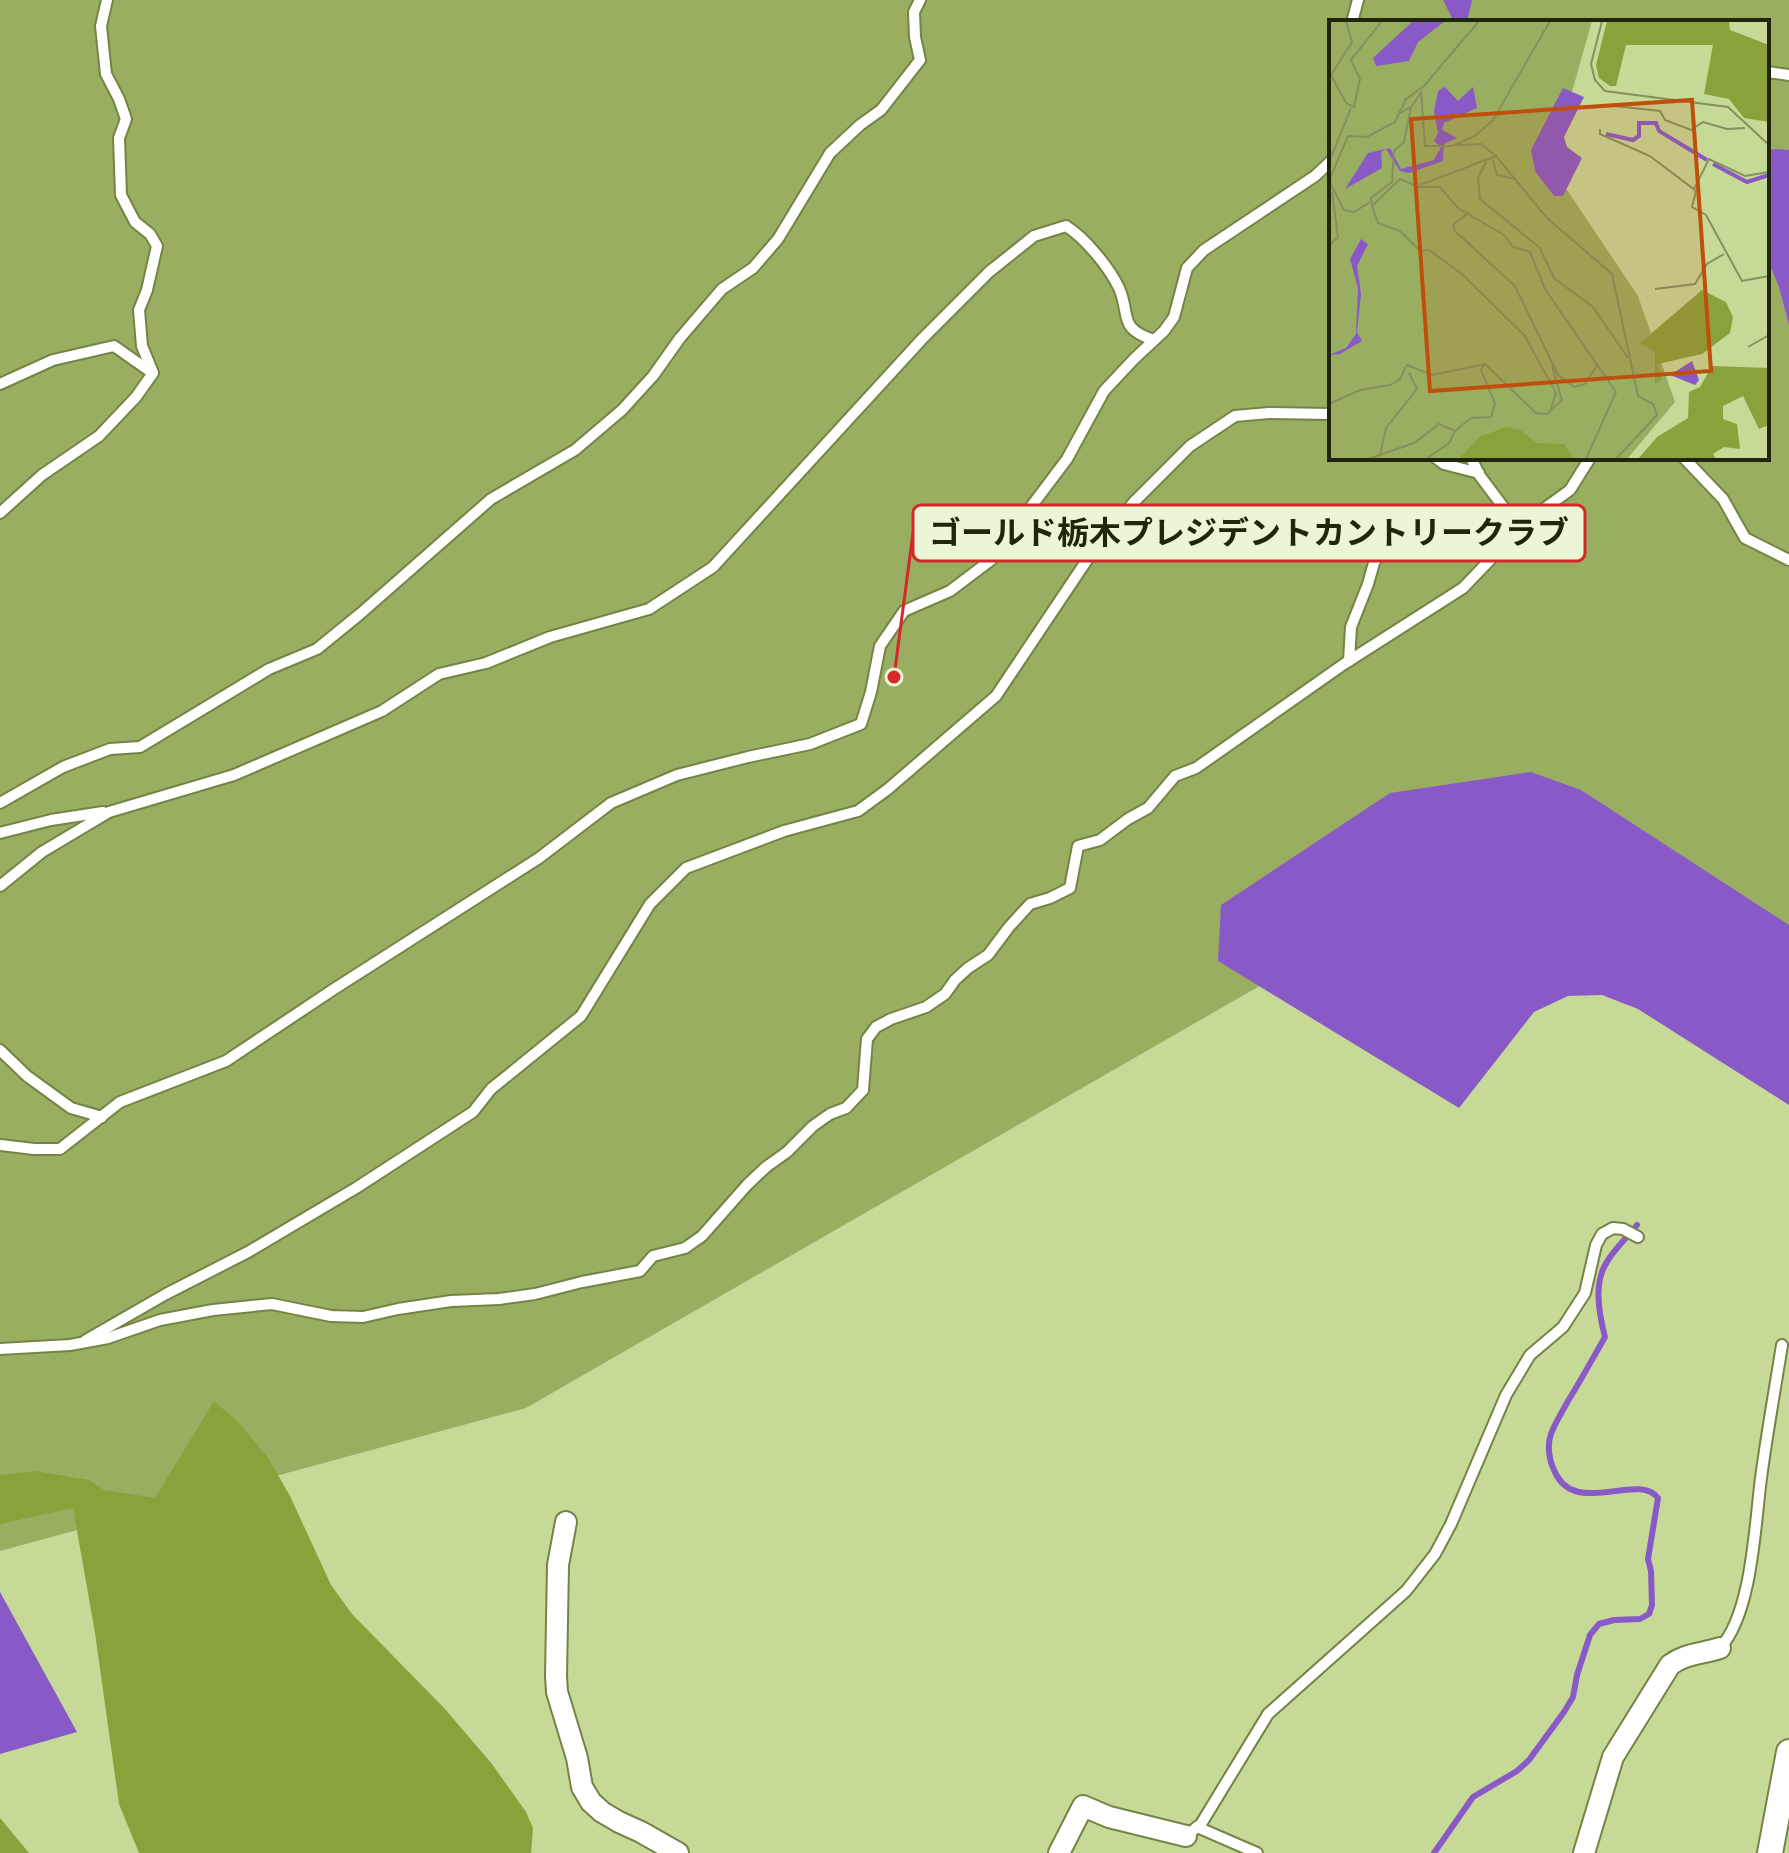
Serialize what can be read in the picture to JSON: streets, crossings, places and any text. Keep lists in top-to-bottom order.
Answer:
{
  "places": ["ゴールド栃木プレジデントカントリークラブ"]
}
